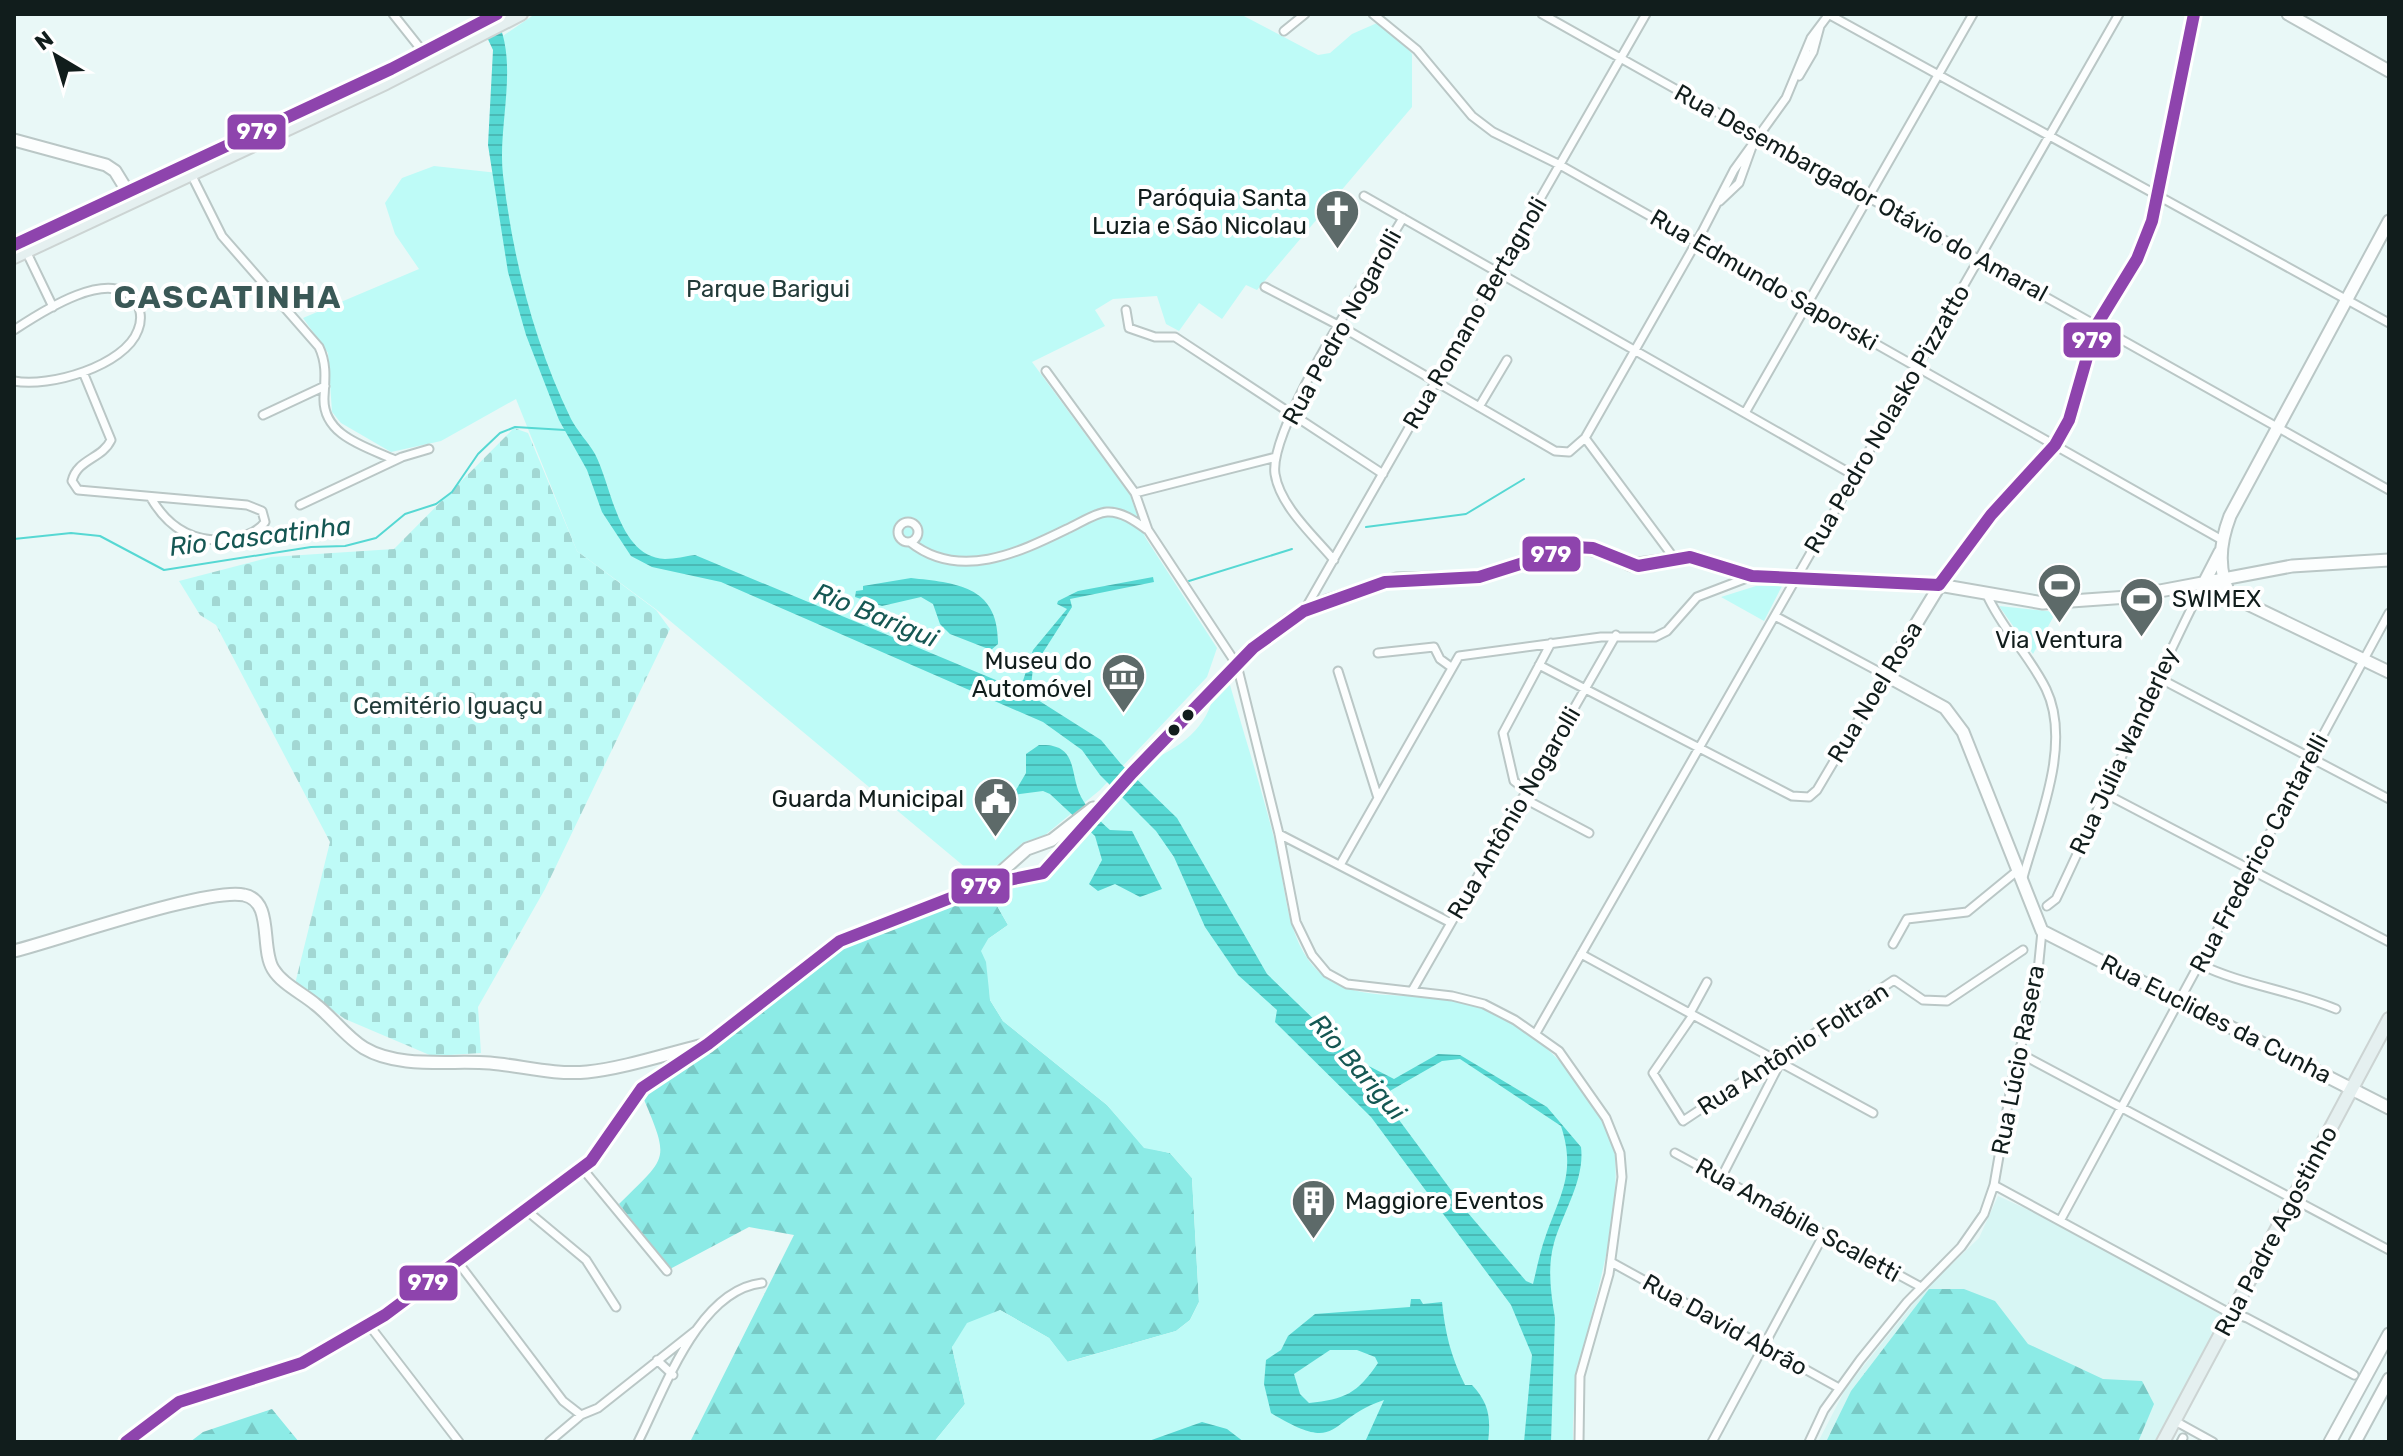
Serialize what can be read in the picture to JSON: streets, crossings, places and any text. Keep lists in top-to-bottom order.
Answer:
{
  "streets": {
    "main road": [
      "Rua Noel Rosa",
      "Rua Júlia Wanderley",
      "Rua Euclides da Cunha",
      "Rua Lúcio Rasera",
      "Rua Padre Agostinho"
    ],
    "street": [
      "Rua Desembargador Otávio do Amaral",
      "Rua Edmundo Saporski",
      "Rua Romano Bertagnoli",
      "Rua Pedro Nogarolli",
      "Rua Pedro Nolasko Pizzatto",
      "Rua Antônio Nogarolli",
      "Rua Frederico Cantarelli",
      "Rua Antônio Foltran",
      "Rua Amábile Scaletti",
      "Rua David Abrão"
    ]
  },
  "crossings": [
    ["Rua Desembargador Otávio do Amaral", "Rua Romano Bertagnoli"],
    ["Rua Desembargador Otávio do Amaral", "Rua Pedro Nolasko Pizzatto"],
    ["Rua Desembargador Otávio do Amaral", "Rua Noel Rosa"],
    ["Rua Desembargador Otávio do Amaral", "Rua Júlia Wanderley"],
    ["Rua Edmundo Saporski", "Rua Romano Bertagnoli"],
    ["Rua Edmundo Saporski", "Rua Pedro Nolasko Pizzatto"],
    ["Rua Edmundo Saporski", "Rua Noel Rosa"],
    ["Rua Edmundo Saporski", "Rua Júlia Wanderley"],
    ["Rua Romano Bertagnoli", "Rua Pedro Nogarolli"],
    ["Rua Pedro Nolasko Pizzatto", "Rua Noel Rosa"],
    ["Rua Noel Rosa", "Rua Lúcio Rasera"],
    ["Rua Frederico Cantarelli", "Rua Euclides da Cunha"],
    ["Rua Euclides da Cunha", "Rua Lúcio Rasera"],
    ["Rua Euclides da Cunha", "Rua Padre Agostinho"],
    ["Rua Lúcio Rasera", "Rua Amábile Scaletti"],
    ["Rua Lúcio Rasera", "Rua David Abrão"]
  ],
  "districts": ["CASCATINHA"],
  "water": ["Rio Cascatinha", "Rio Barigui"],
  "parks": ["Parque Barigui", "Cemitério Iguaçu"],
  "places": {
    "church": ["Paróquia Santa Luzia e São Nicolau"],
    "sports": ["Via Ventura", "SWIMEX"],
    "museum": ["Museu do Automóvel"],
    "public building": ["Guarda Municipal"],
    "building": ["Maggiore Eventos"]
  },
  "lines": ["transit line 979"],
  "north": "top left"
}
